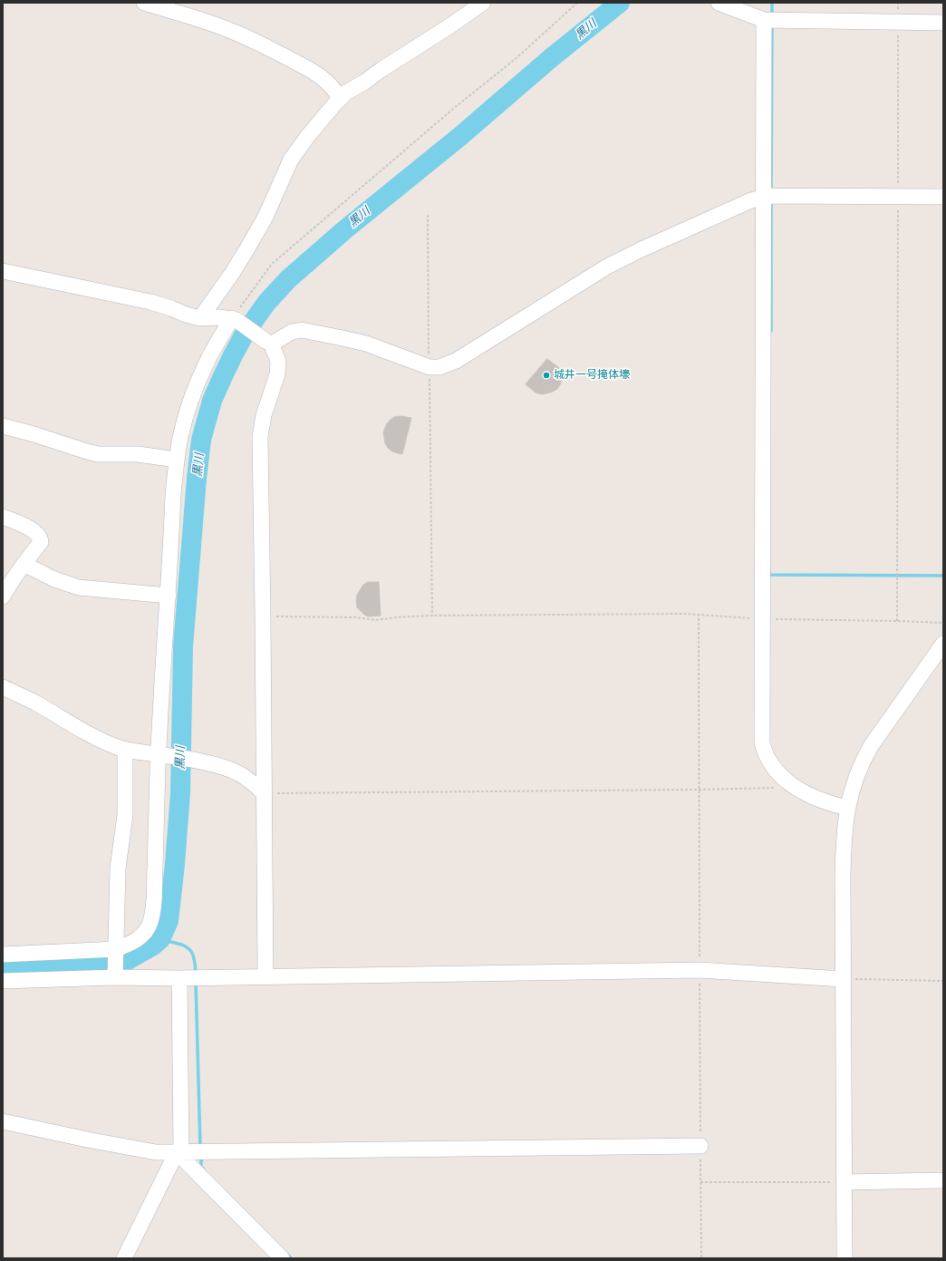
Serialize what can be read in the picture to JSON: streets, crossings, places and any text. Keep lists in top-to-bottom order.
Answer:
{
  "water": ["黒川"],
  "places": ["城井一号掩体壕"]
}
